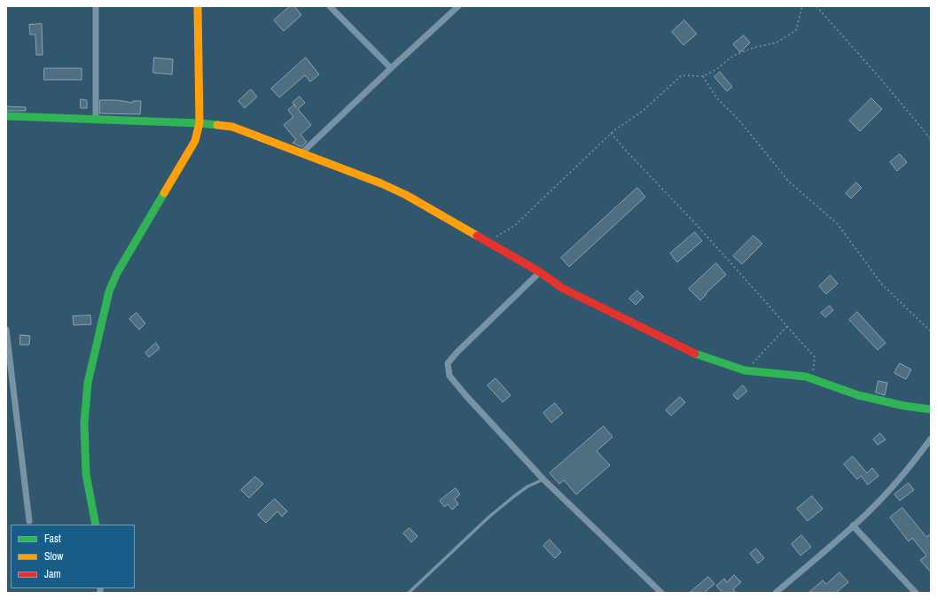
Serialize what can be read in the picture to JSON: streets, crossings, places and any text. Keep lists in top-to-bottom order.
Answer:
{
  "legend": ["Fast", "Slow", "Jam"]
}
